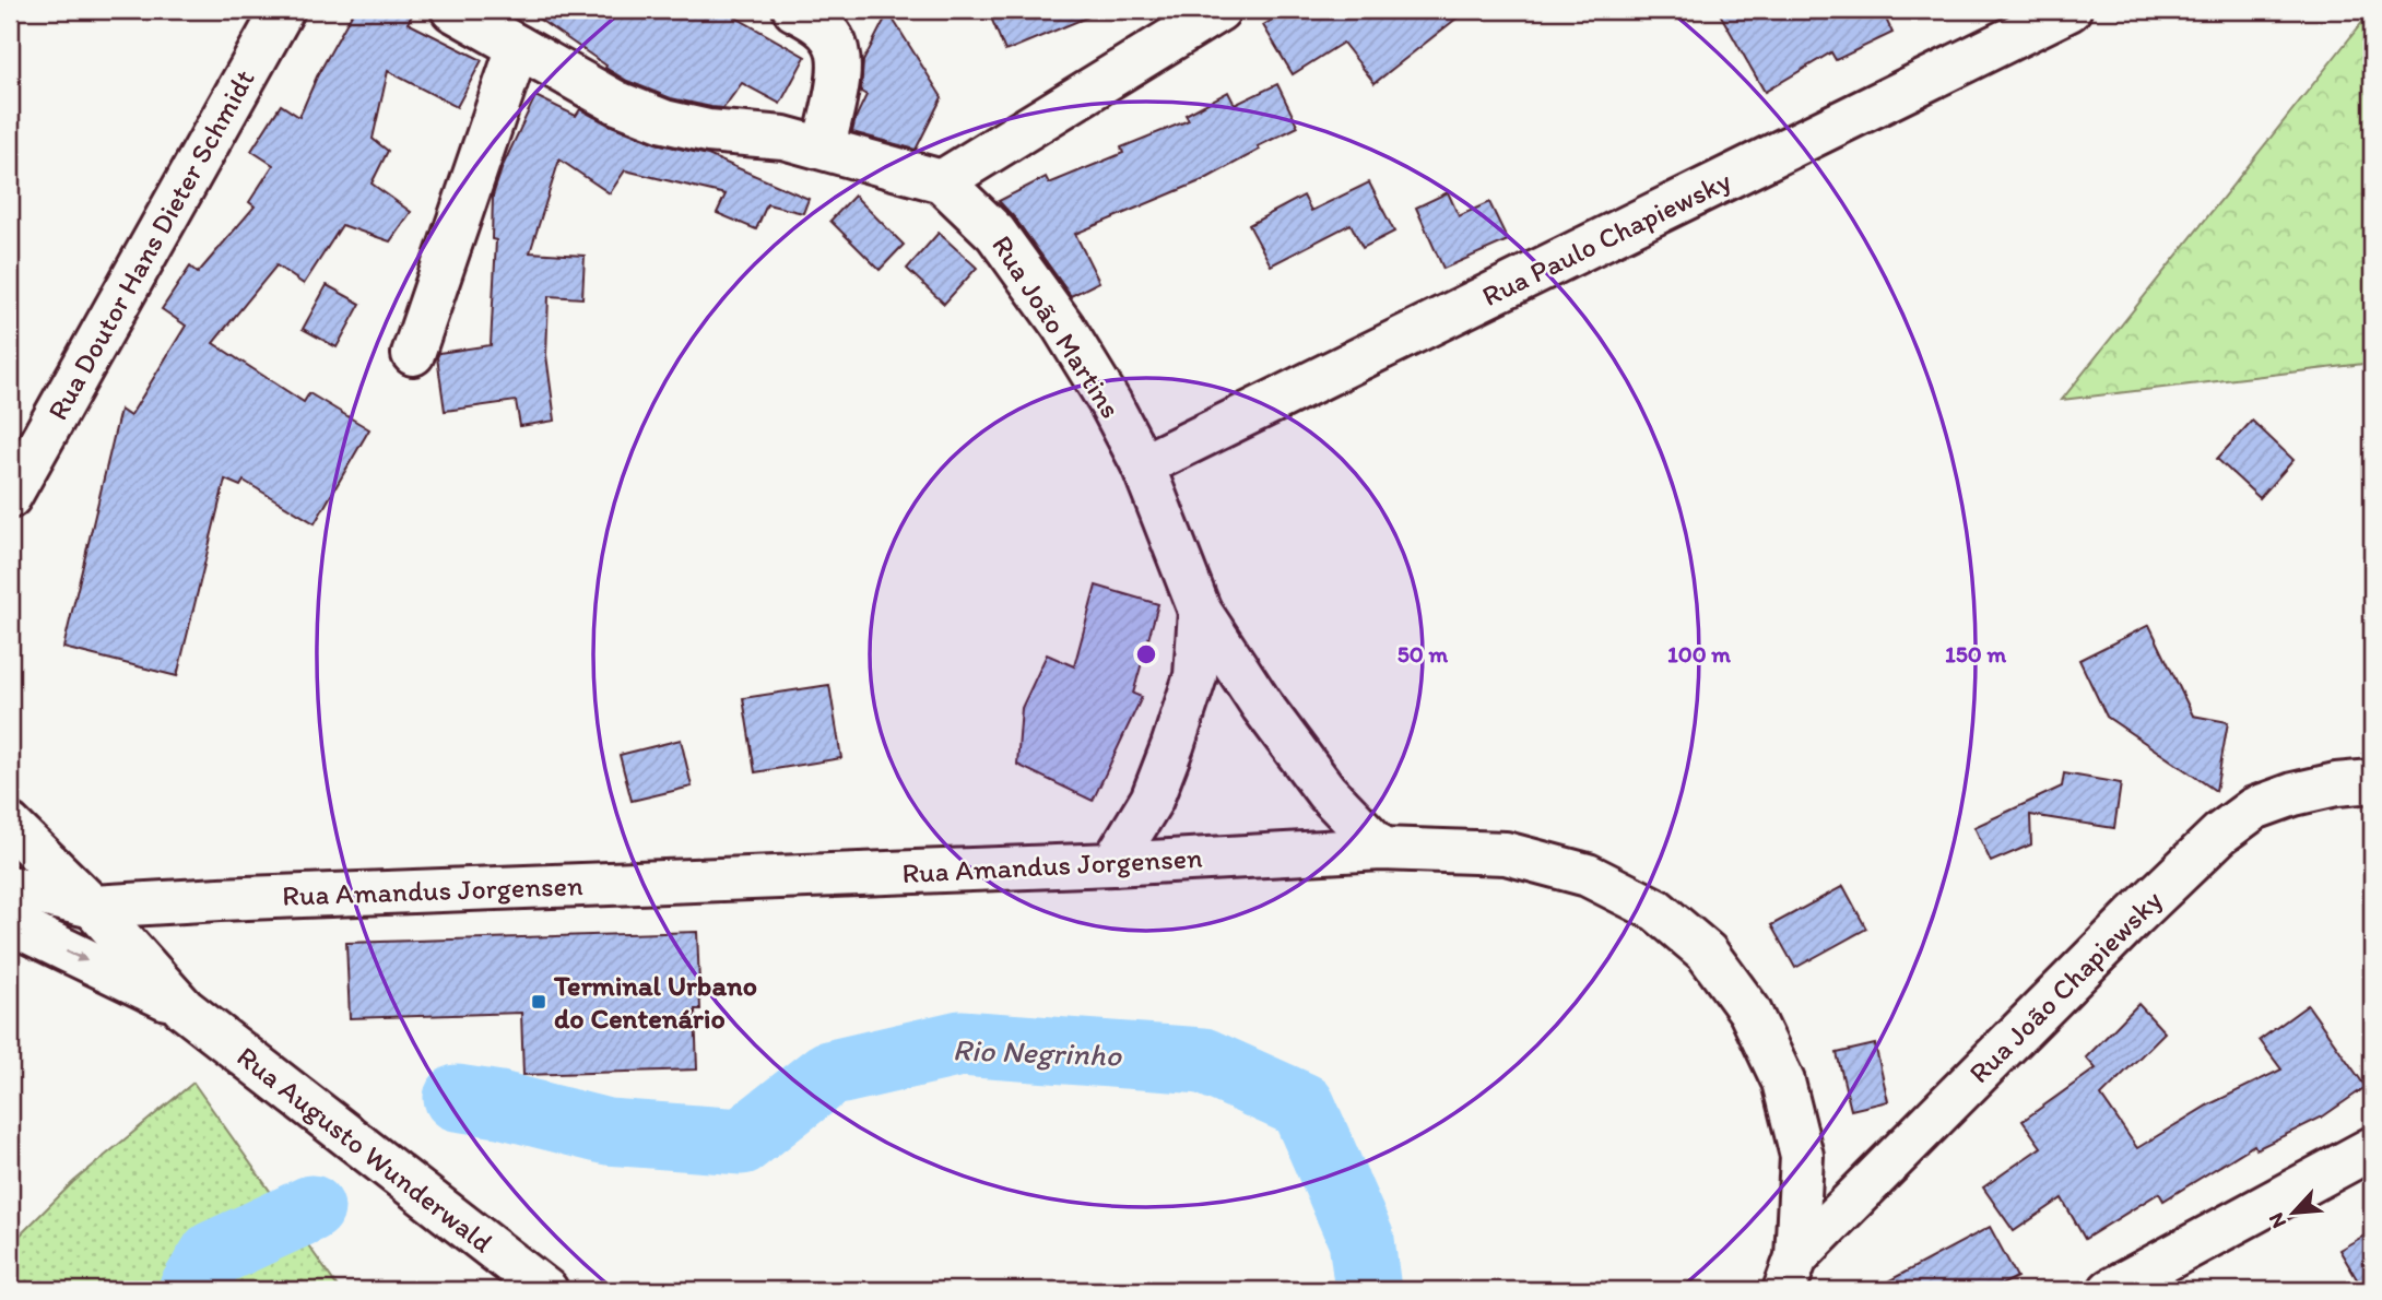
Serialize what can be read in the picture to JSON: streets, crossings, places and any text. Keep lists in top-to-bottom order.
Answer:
{
  "streets": {
    "street": [
      "Rua Paulo Chapiewsky",
      "Rua Doutor Hans Dieter Schmidt",
      "Rua João Martins",
      "Rua Amandus Jorgensen",
      "Rua João Chapiewsky",
      "Rua Augusto Wunderwald"
    ]
  },
  "crossings": [
    ["Rua Paulo Chapiewsky", "Rua João Martins"],
    ["Rua João Martins", "Rua Amandus Jorgensen"],
    ["Rua Amandus Jorgensen", "Rua João Chapiewsky"],
    ["Rua Amandus Jorgensen", "Rua Augusto Wunderwald"]
  ],
  "water": ["Rio Negrinho"],
  "places": {
    "transit": ["Terminal Urbano do Centenário"]
  },
  "north": "bottom left",
  "rings": ["50 m", "100 m", "150 m"]
}
